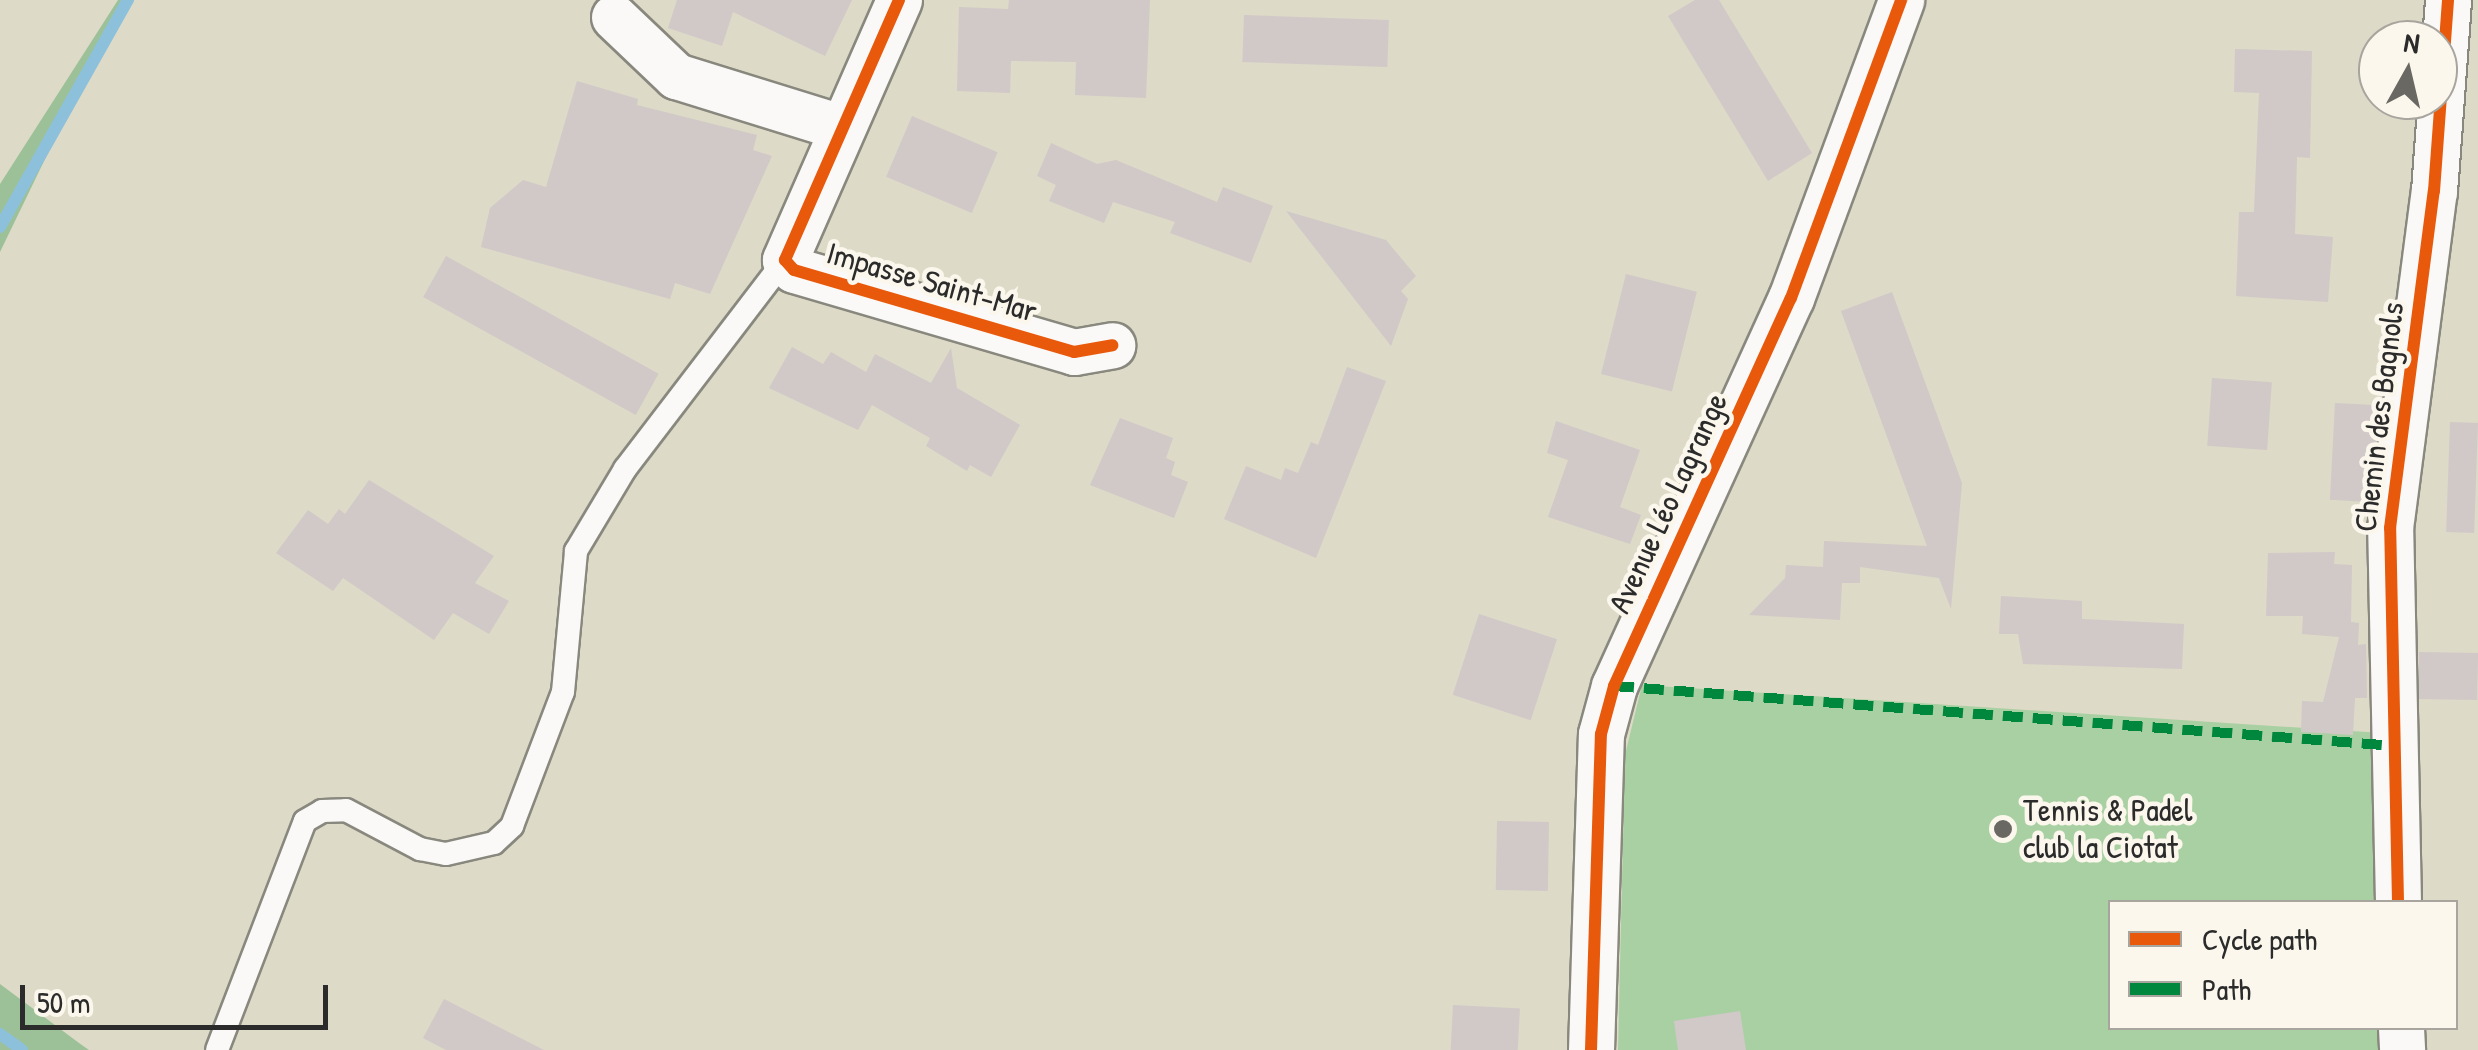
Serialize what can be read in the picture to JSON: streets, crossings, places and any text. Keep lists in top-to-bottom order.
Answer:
{
  "streets": {
    "street": ["Impasse Saint-Mar", "Chemin des Bagnols", "Avenue Léo Lagrange"]
  },
  "places": ["Tennis & Padel club la Ciotat"],
  "legend": ["Cycle path", "Path"],
  "scale_bar": "50 m",
  "north": "top"
}
